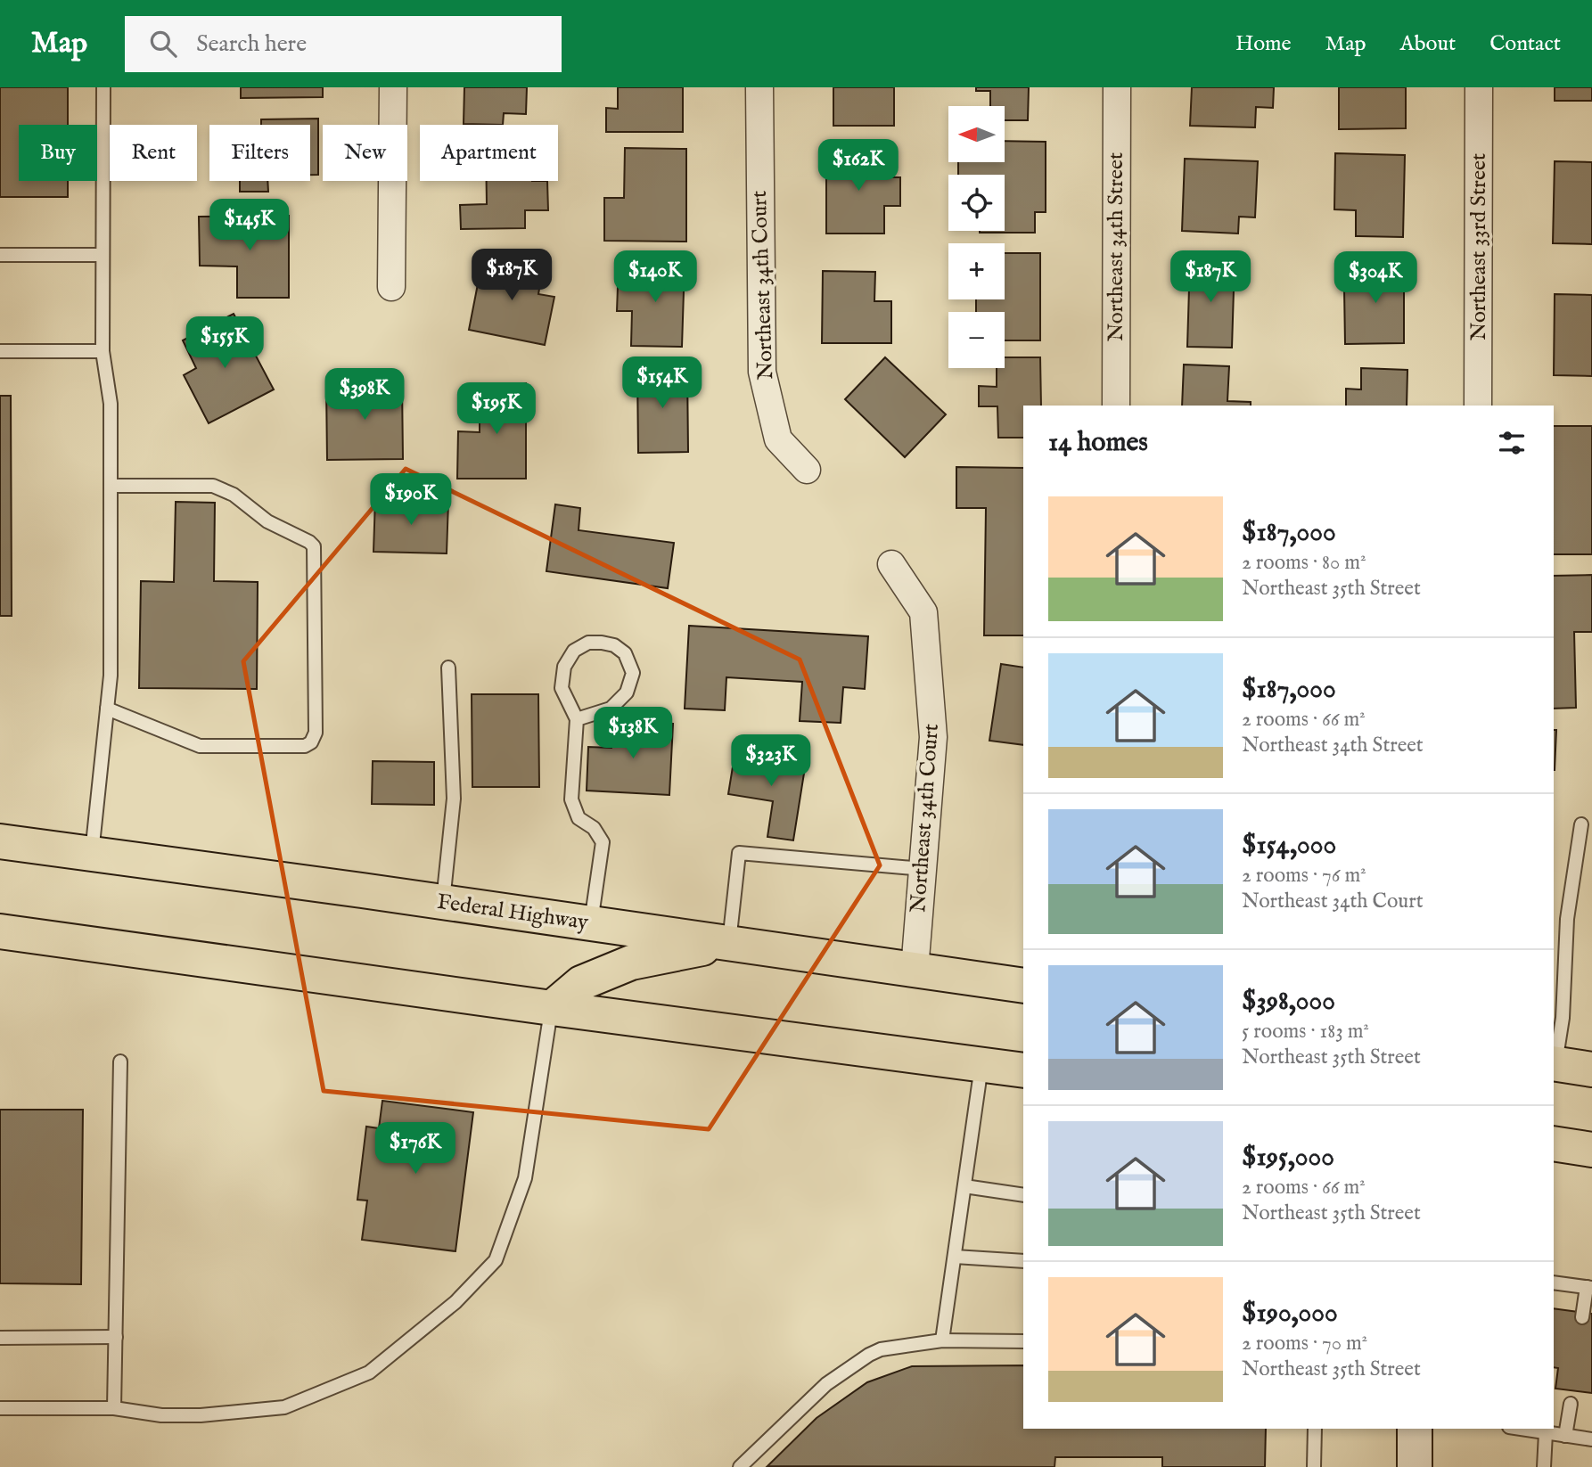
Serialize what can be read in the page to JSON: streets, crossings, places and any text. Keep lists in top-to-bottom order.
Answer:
{
  "streets": {
    "main road": ["Federal Highway"],
    "street": ["Northeast 34th Street", "Northeast 33rd Street", "Northeast 34th Court"]
  },
  "crossings": [
    ["Northeast 34th Court", "Federal Highway"]
  ],
  "north": "left",
  "page": {
    "header": "Map",
    "search": "Search here",
    "nav": [
      "Home",
      "Map",
      "About",
      "Contact"
    ],
    "map_buttons": ["+", "−"],
    "chip": [
      "Buy",
      "Rent",
      "Filters",
      "New",
      "Apartment"
    ],
    "price": [
      "$162K",
      "$145K",
      "$187K",
      "$140K",
      "$187K",
      "$304K",
      "$155K",
      "$154K",
      "$398K",
      "$195K",
      "$190K",
      "$138K",
      "$323K",
      "$176K"
    ],
    "heading": "14 homes",
    "list": [
      {
        "name": "$187,000",
        "note": "2 rooms · 80 m² · Northeast 35th Street"
      },
      {
        "name": "$187,000",
        "note": "2 rooms · 66 m² · Northeast 34th Street"
      },
      {
        "name": "$154,000",
        "note": "2 rooms · 76 m² · Northeast 34th Court"
      },
      {
        "name": "$398,000",
        "note": "5 rooms · 183 m² · Northeast 35th Street"
      },
      {
        "name": "$195,000",
        "note": "2 rooms · 66 m² · Northeast 35th Street"
      },
      {
        "name": "$190,000",
        "note": "2 rooms · 70 m² · Northeast 35th Street"
      }
    ]
  }
}
